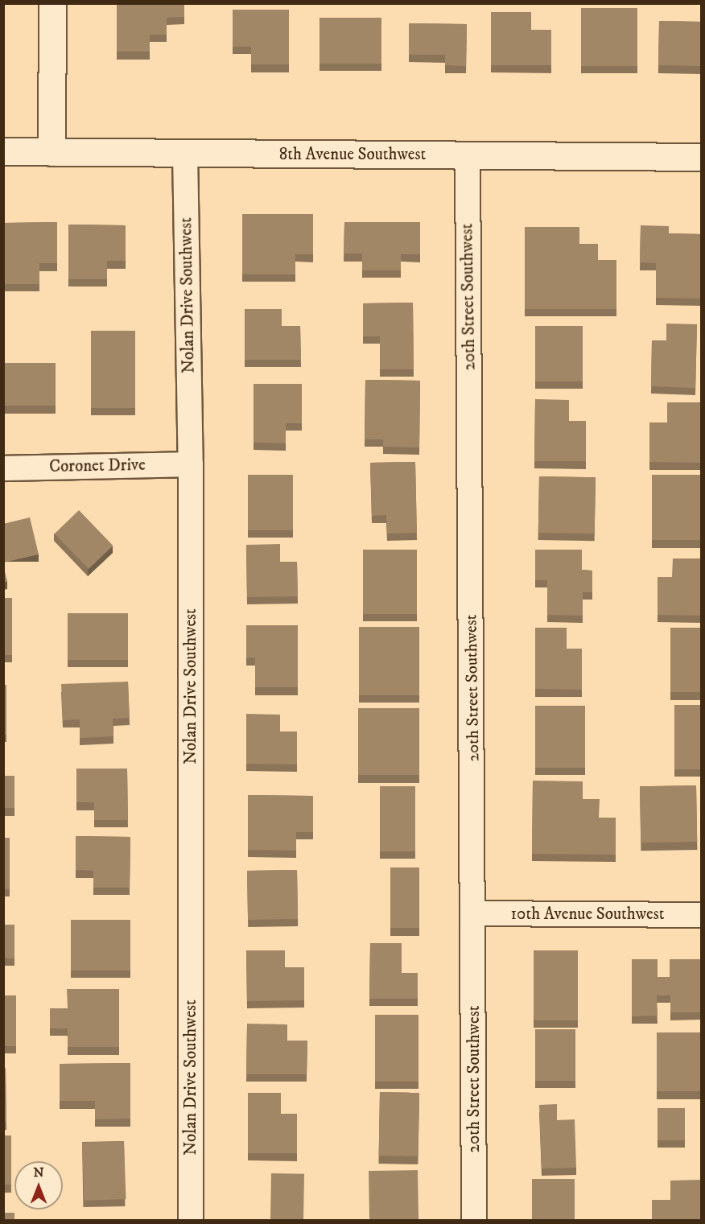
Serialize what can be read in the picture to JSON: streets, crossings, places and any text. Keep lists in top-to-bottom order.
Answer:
{
  "streets": {
    "street": [
      "8th Avenue Southwest",
      "Nolan Drive Southwest",
      "20th Street Southwest",
      "Coronet Drive",
      "10th Avenue Southwest"
    ]
  },
  "crossings": [
    ["8th Avenue Southwest", "Nolan Drive Southwest"],
    ["8th Avenue Southwest", "20th Street Southwest"],
    ["Nolan Drive Southwest", "Coronet Drive"],
    ["20th Street Southwest", "10th Avenue Southwest"]
  ],
  "north": "top"
}
